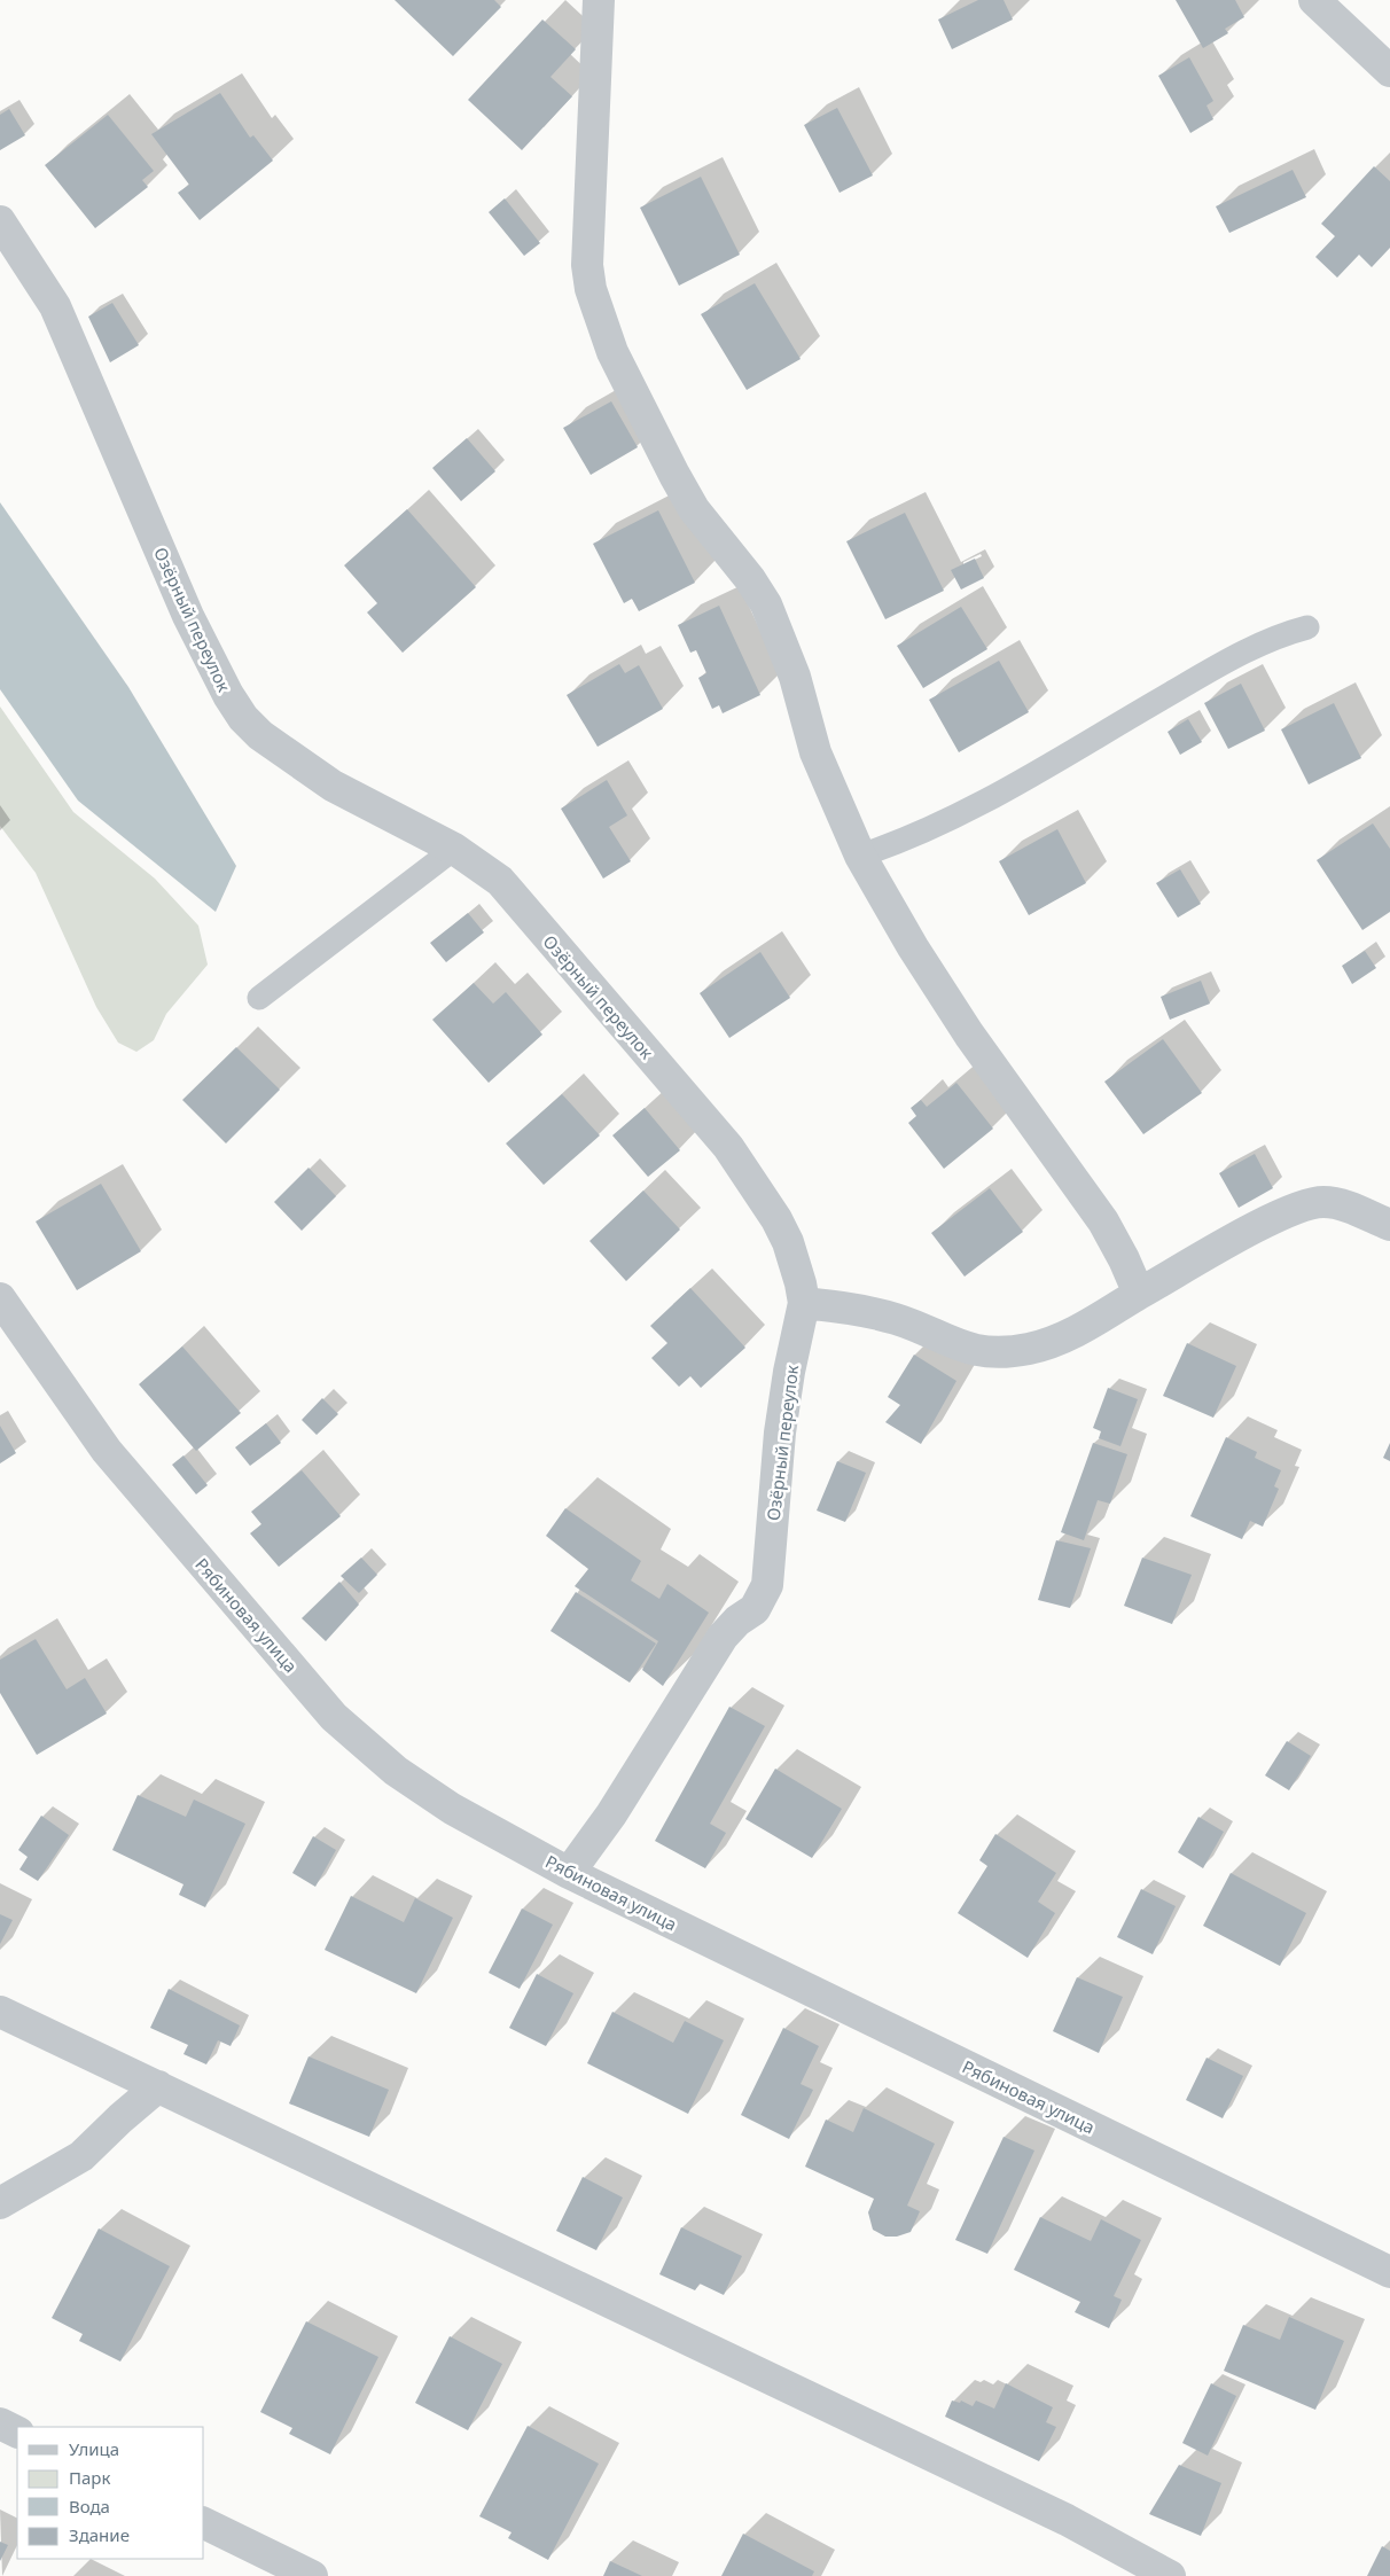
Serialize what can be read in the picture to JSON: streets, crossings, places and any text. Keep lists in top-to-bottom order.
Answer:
{
  "streets": {
    "street": ["Озёрный переулок", "Рябиновая улица"]
  },
  "crossings": [
    ["Озёрный переулок", "Рябиновая улица"]
  ],
  "legend": [
    "Улица",
    "Парк",
    "Вода",
    "Здание"
  ]
}
